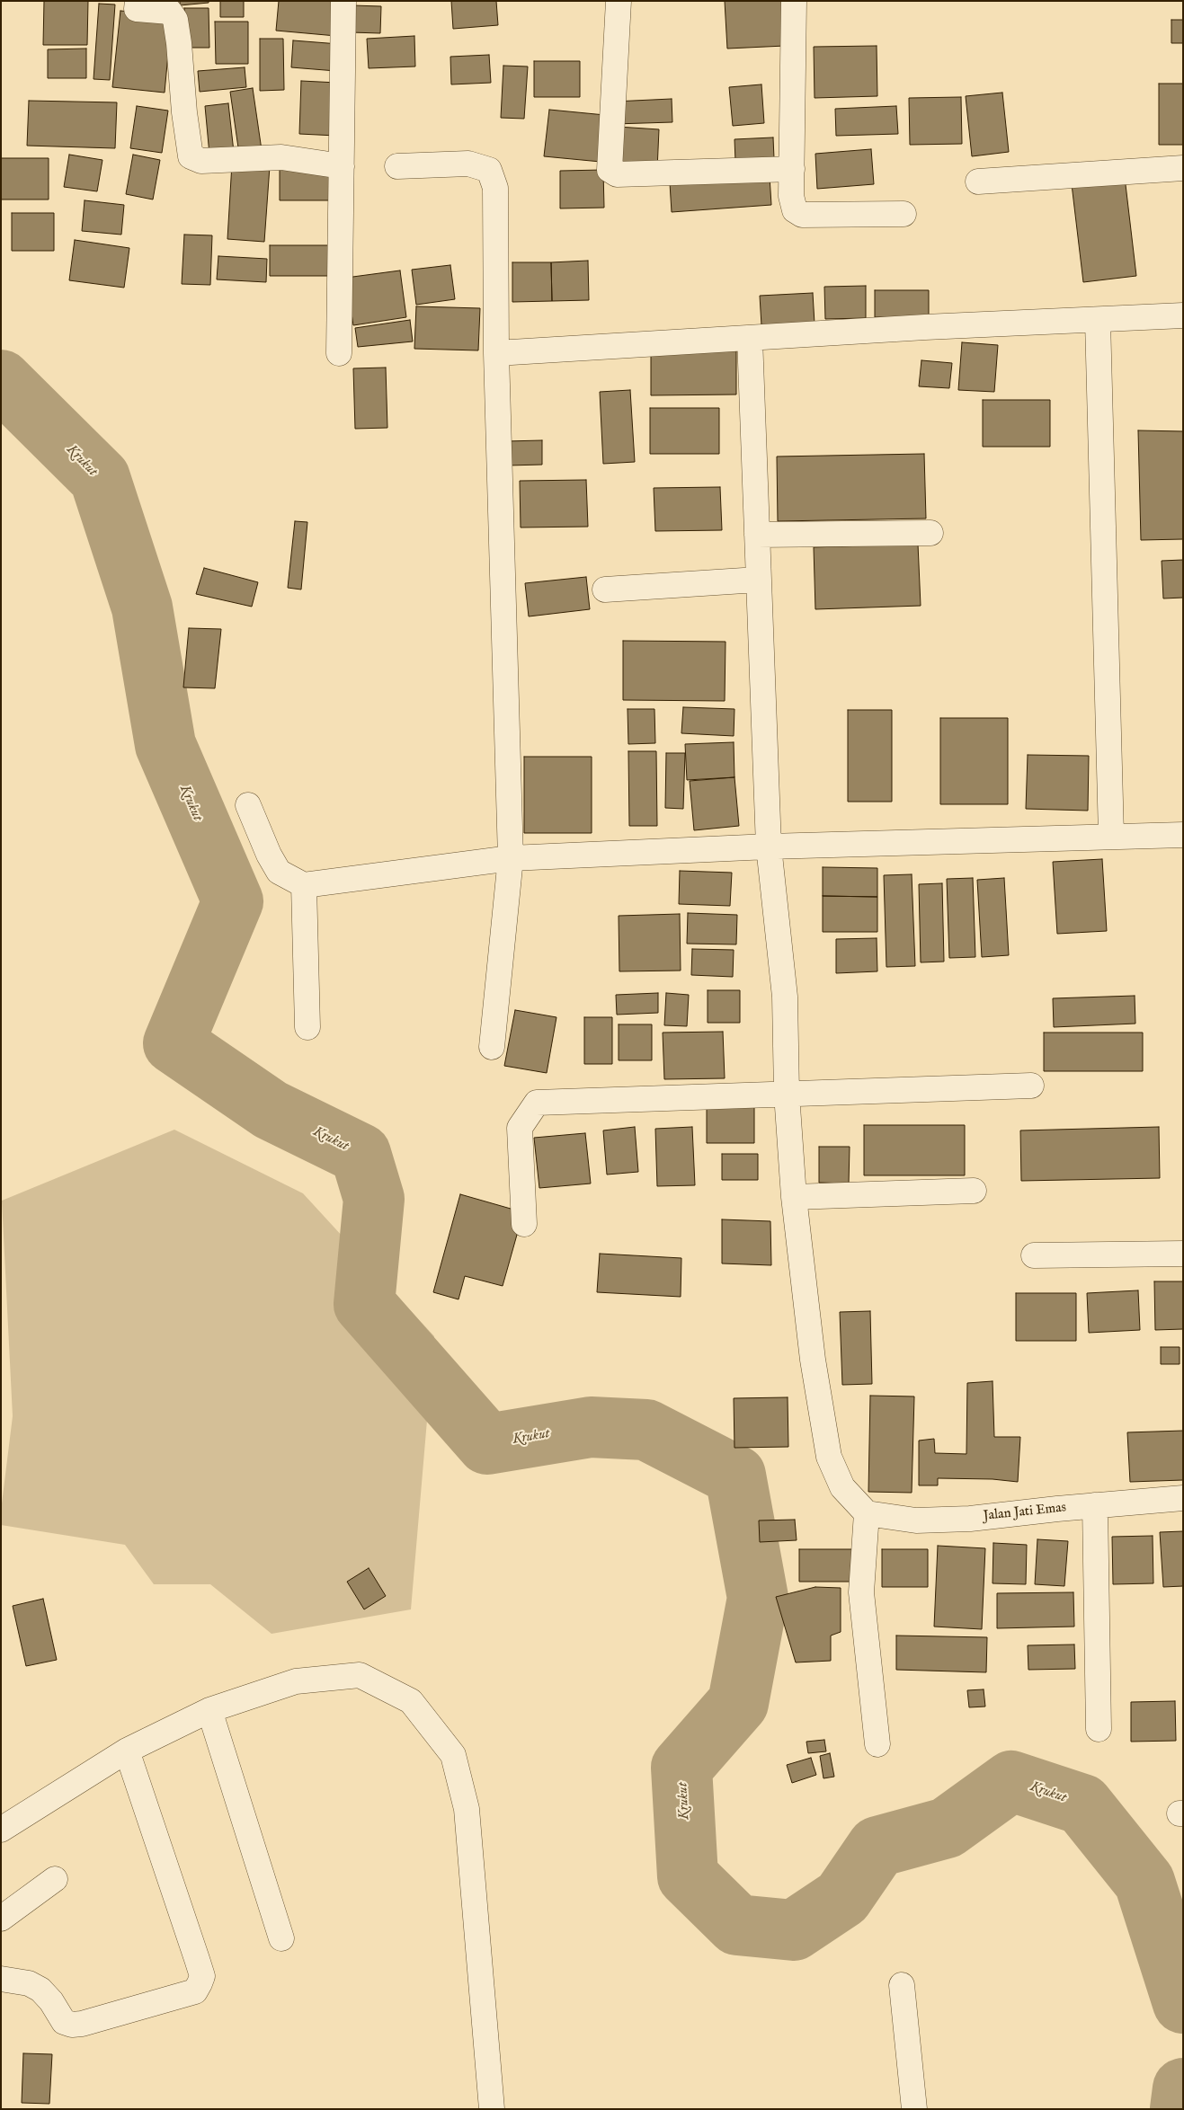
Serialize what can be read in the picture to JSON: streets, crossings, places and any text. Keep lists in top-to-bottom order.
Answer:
{
  "streets": {
    "street": ["Jalan Jati Emas"]
  },
  "water": ["Krukut"]
}
